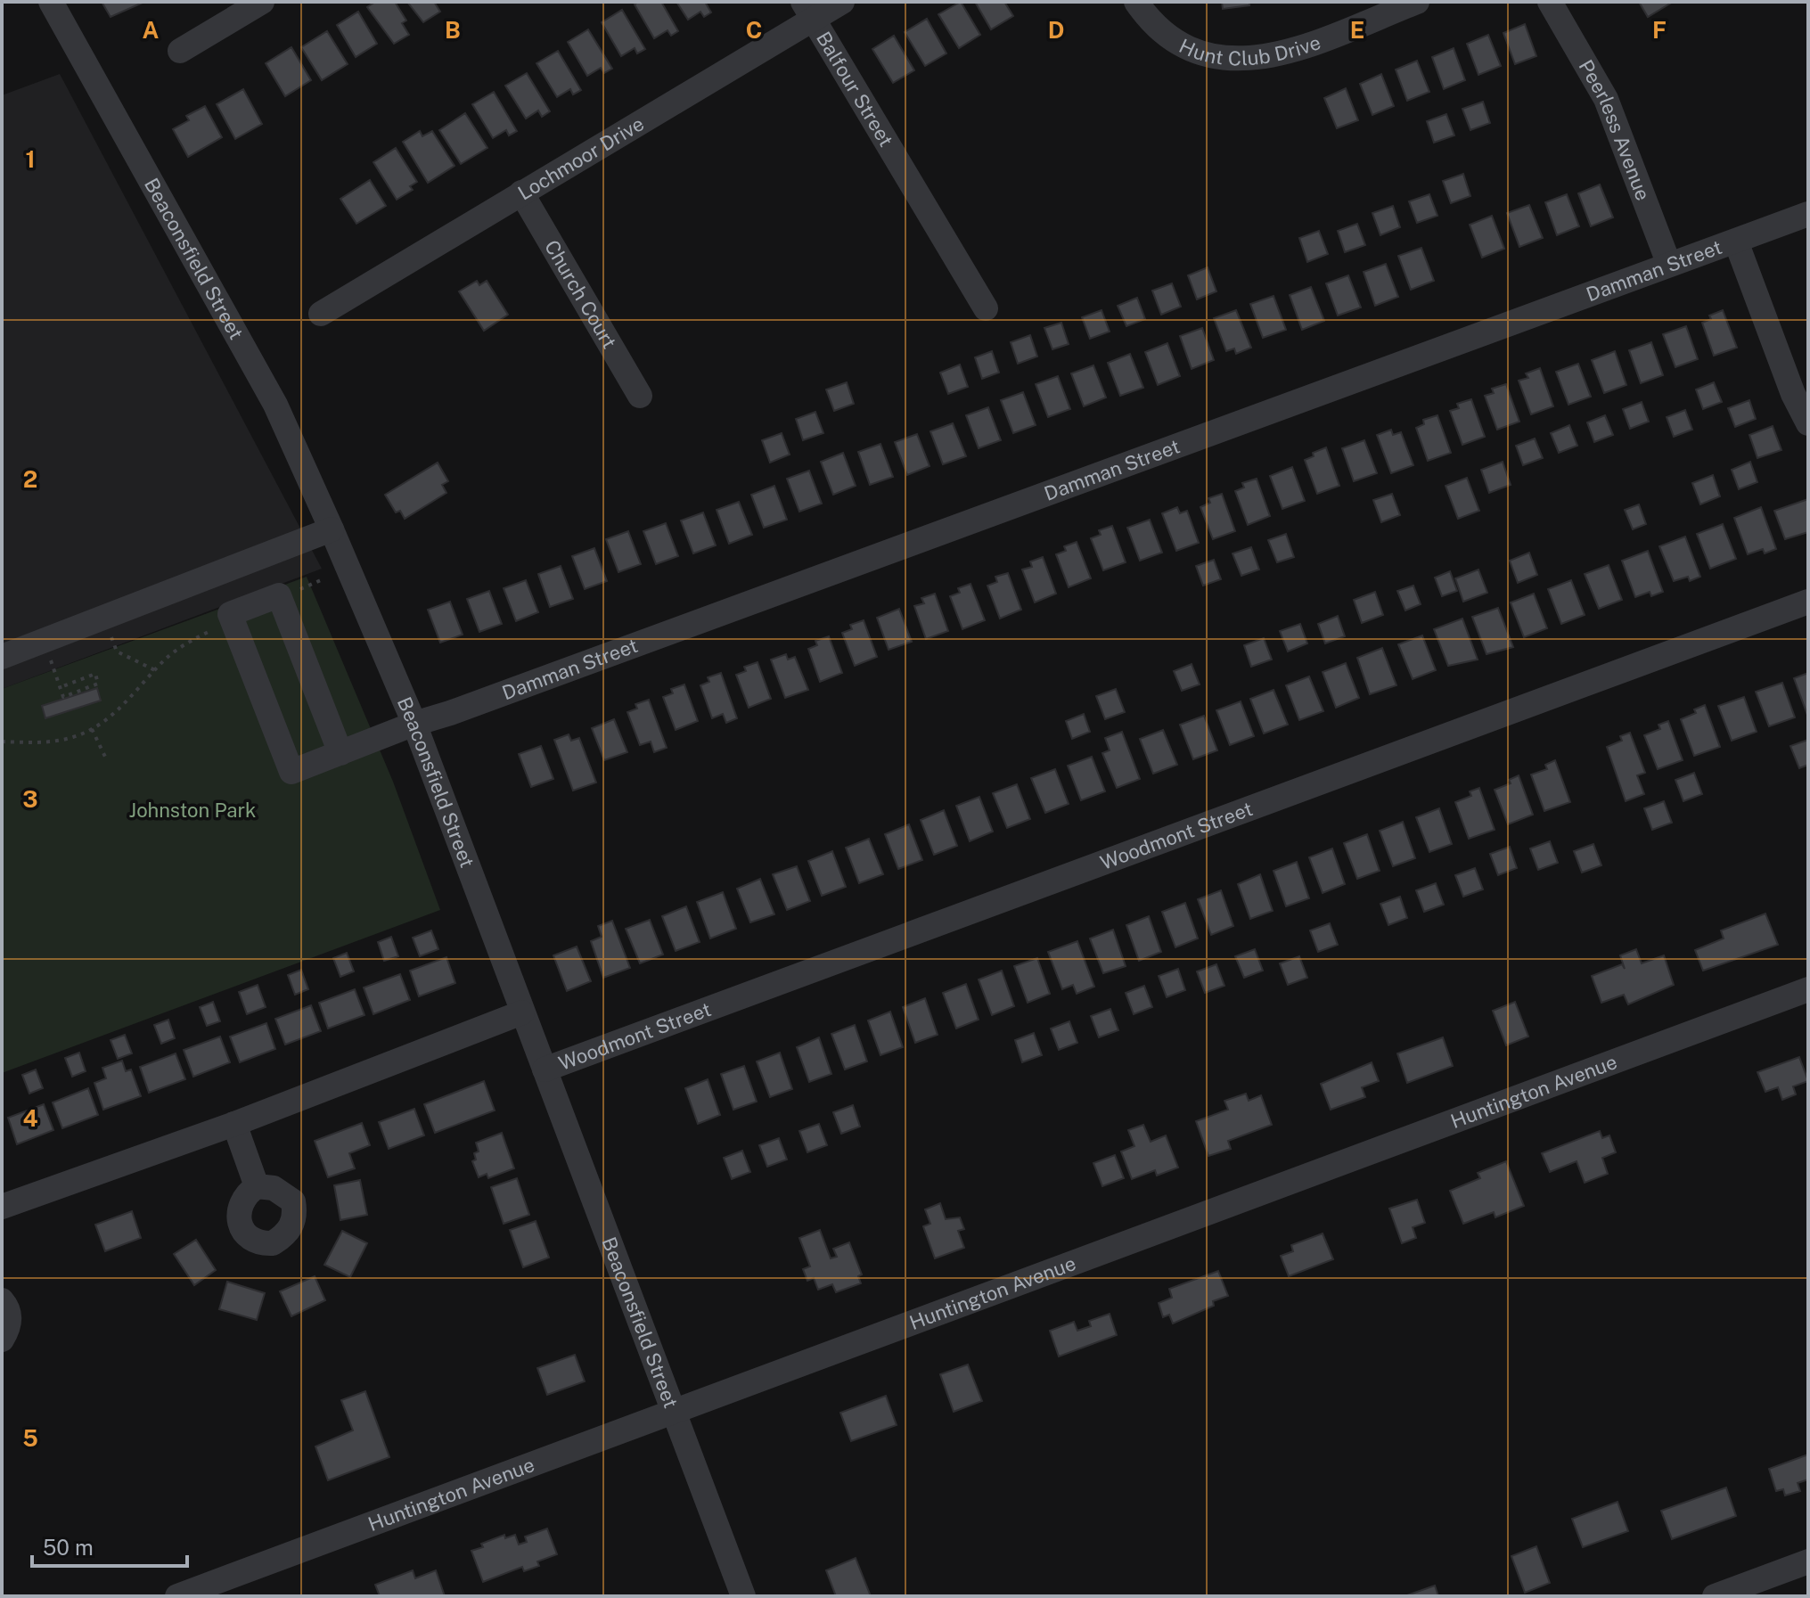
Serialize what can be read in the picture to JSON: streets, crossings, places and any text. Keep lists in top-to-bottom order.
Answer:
{
  "streets": {
    "street": [
      "Hunt Club Drive",
      "Balfour Street",
      "Peerless Avenue",
      "Lochmoor Drive",
      "Beaconsfield Street",
      "Damman Street",
      "Church Court",
      "Woodmont Street",
      "Huntington Avenue"
    ]
  },
  "crossings": [
    ["Balfour Street", "Lochmoor Drive"],
    ["Peerless Avenue", "Damman Street"],
    ["Lochmoor Drive", "Church Court"],
    ["Beaconsfield Street", "Damman Street"],
    ["Beaconsfield Street", "Woodmont Street"],
    ["Beaconsfield Street", "Huntington Avenue"]
  ],
  "parks": ["Johnston Park"],
  "scale_bar": "50 m",
  "grid": {
    "columns": [
      "A",
      "B",
      "C",
      "D",
      "E",
      "F"
    ],
    "rows": [
      "1",
      "2",
      "3",
      "4",
      "5"
    ]
  }
}
